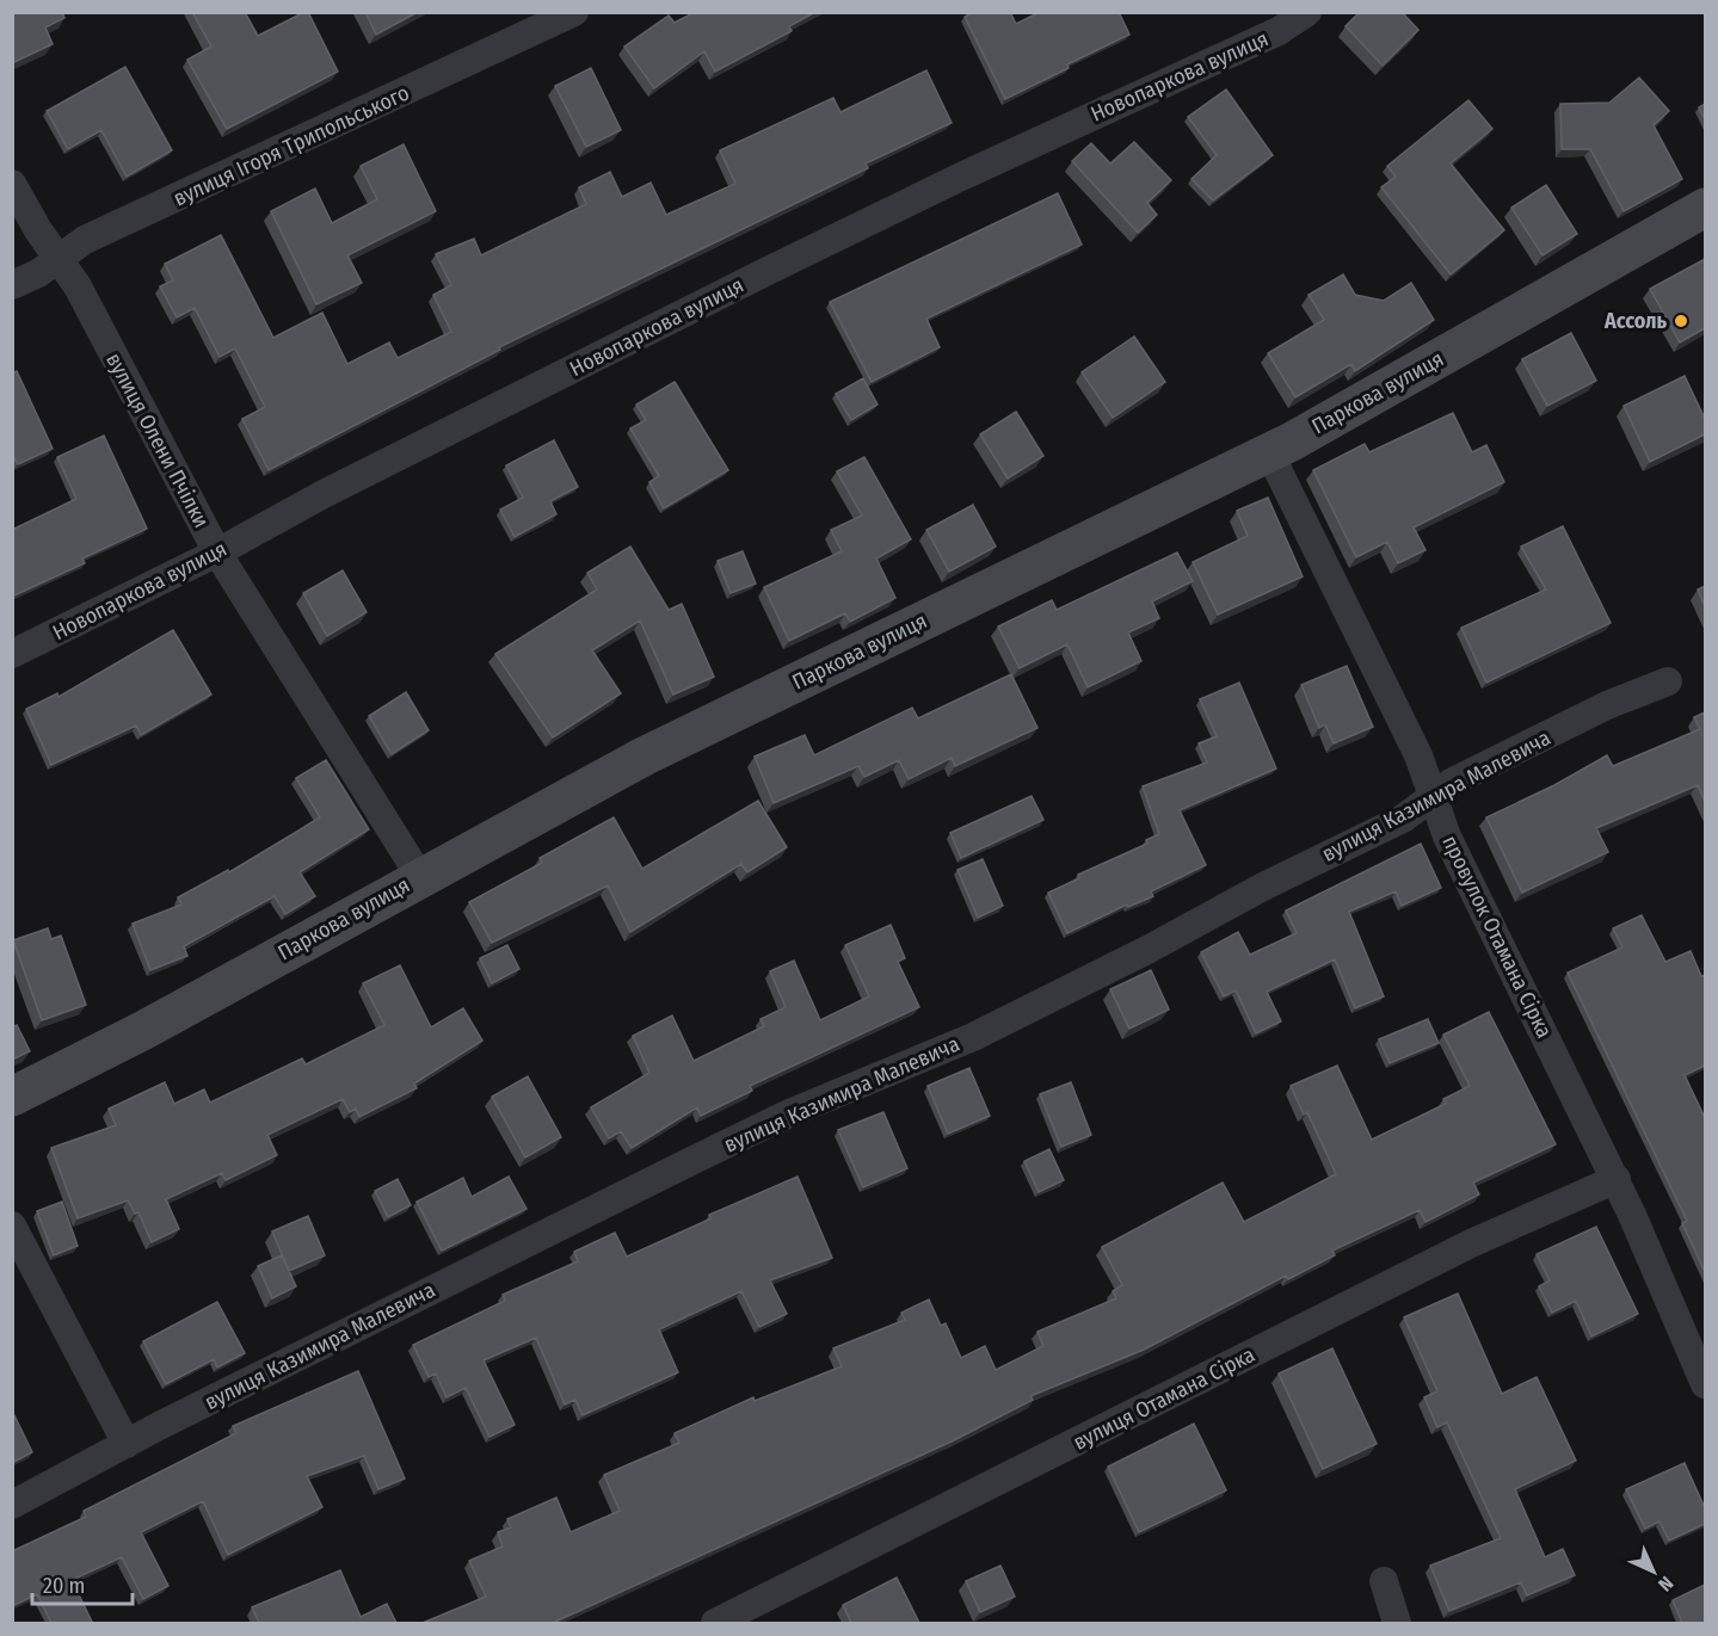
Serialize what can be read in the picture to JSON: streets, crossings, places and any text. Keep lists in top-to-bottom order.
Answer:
{
  "streets": {
    "street": [
      "Новопаркова вулиця",
      "вулиця Ігоря Трипольського",
      "Паркова вулиця",
      "вулиця Олени Пчілки",
      "вулиця Казимира Малевича",
      "провулок Отамана Сірка",
      "вулиця Отамана Сірка"
    ]
  },
  "crossings": [
    ["Новопаркова вулиця", "вулиця Олени Пчілки"],
    ["вулиця Ігоря Трипольського", "вулиця Олени Пчілки"],
    ["Паркова вулиця", "вулиця Олени Пчілки"],
    ["Паркова вулиця", "провулок Отамана Сірка"],
    ["вулиця Казимира Малевича", "провулок Отамана Сірка"],
    ["провулок Отамана Сірка", "вулиця Отамана Сірка"]
  ],
  "places": ["Ассоль"],
  "scale_bar": "20 m",
  "north": "bottom right"
}
